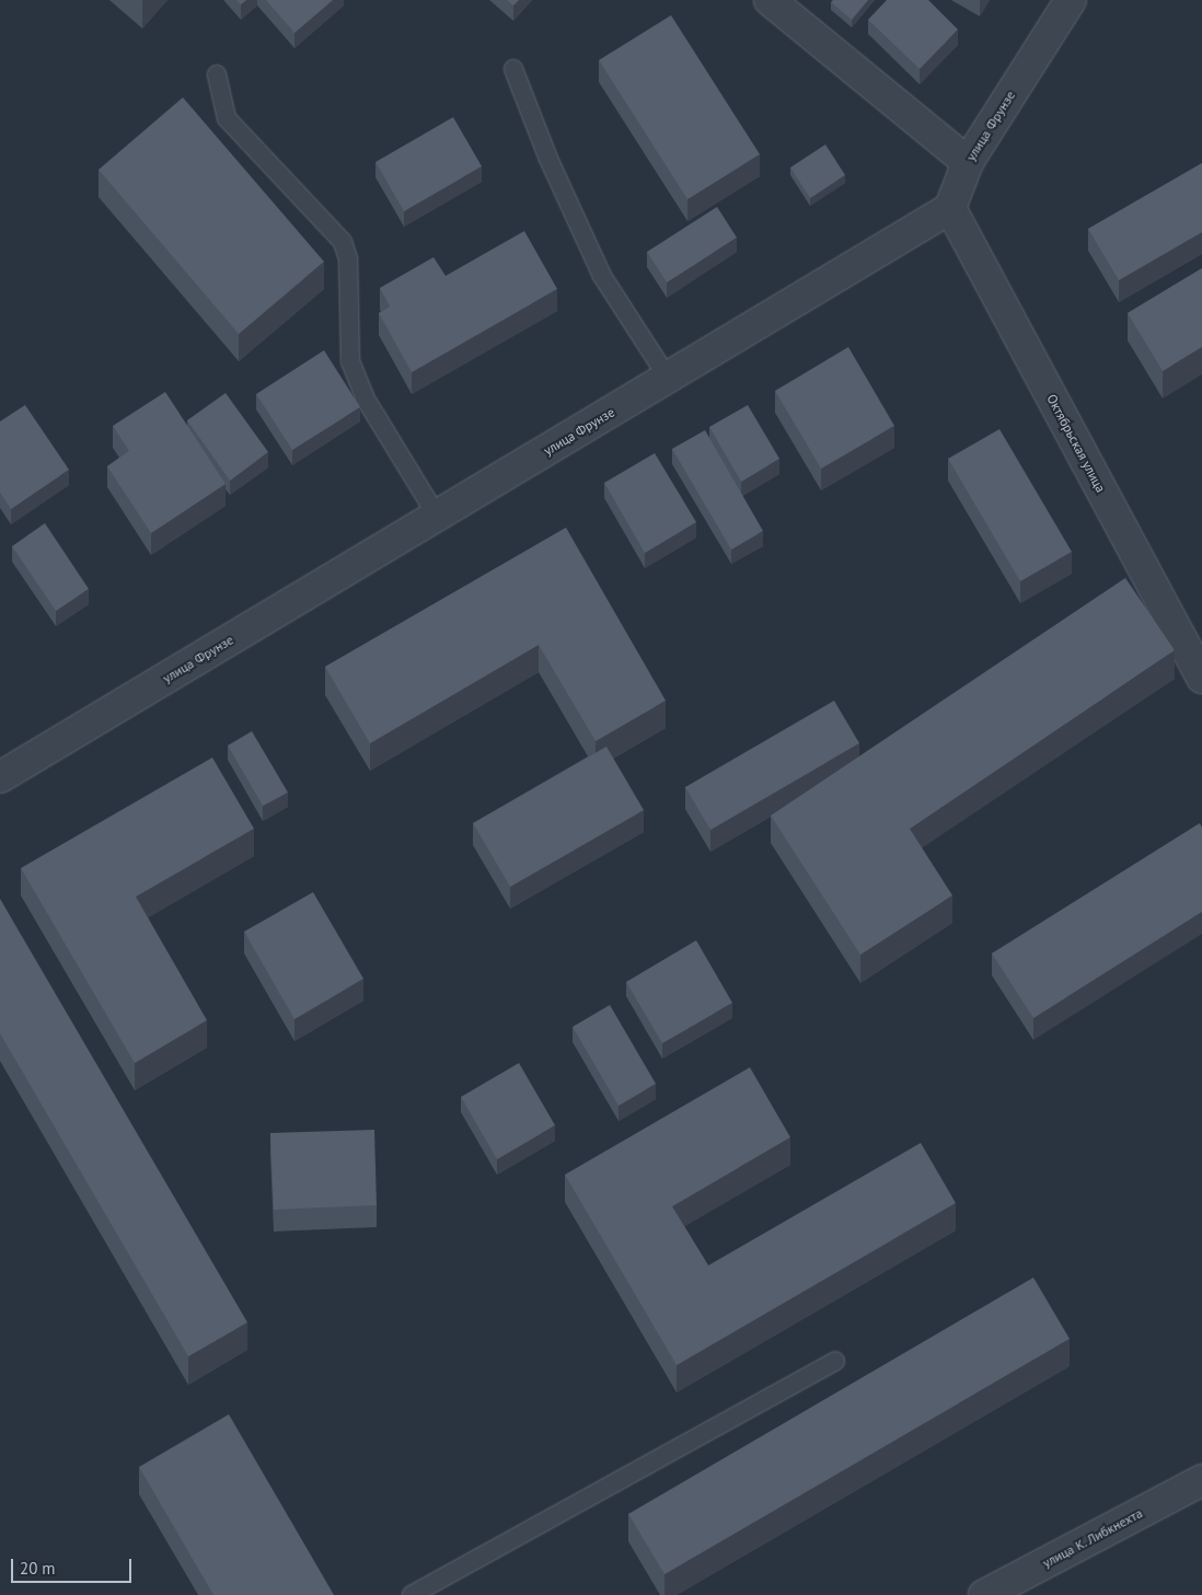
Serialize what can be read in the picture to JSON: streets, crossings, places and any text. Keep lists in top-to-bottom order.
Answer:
{
  "streets": {
    "street": ["улица Фрунзе", "Октябрьская улица", "улица К. Либкнехта"]
  },
  "crossings": [
    ["улица Фрунзе", "Октябрьская улица"]
  ],
  "scale_bar": "20 m"
}
